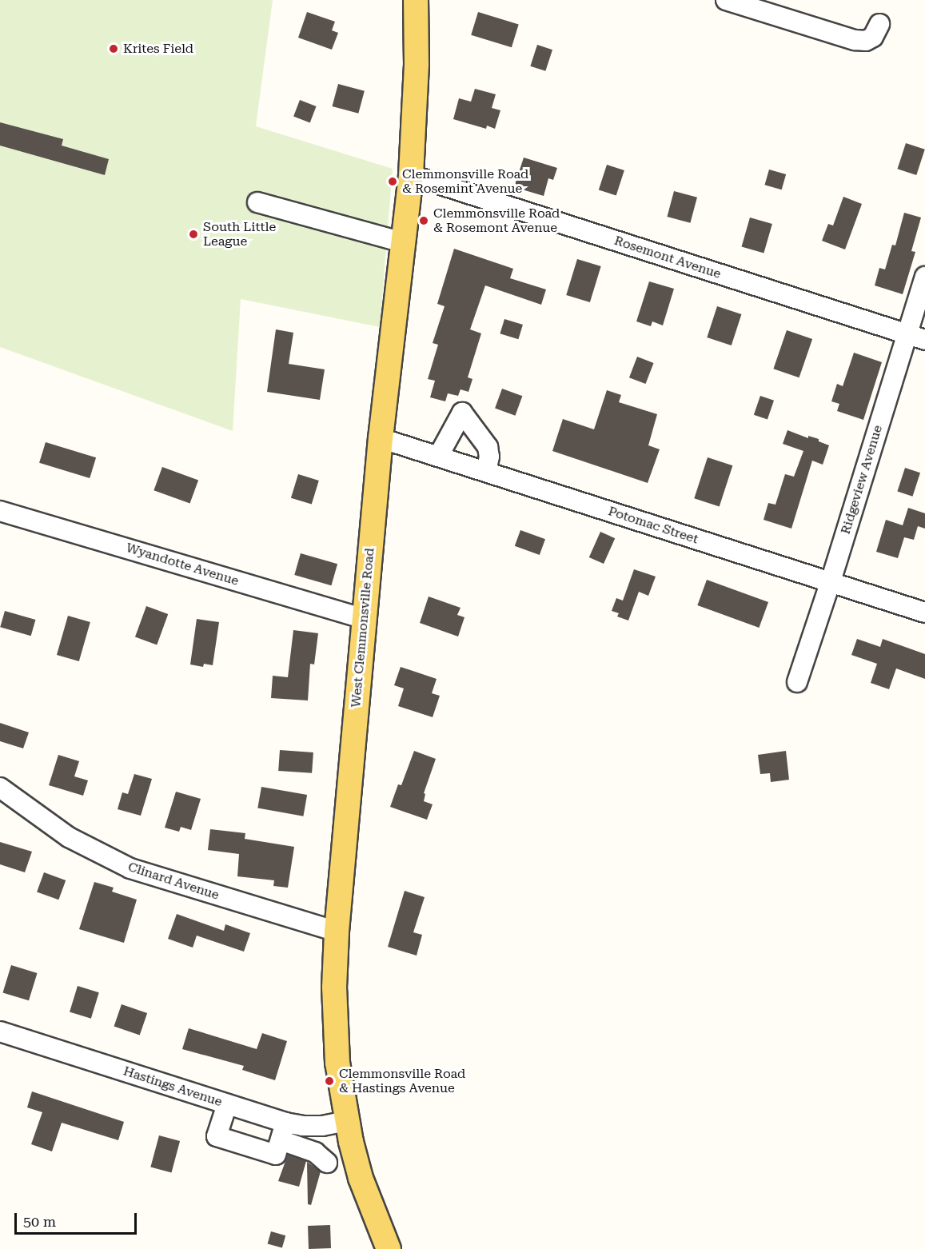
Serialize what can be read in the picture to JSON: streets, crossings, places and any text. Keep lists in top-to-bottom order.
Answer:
{
  "streets": {
    "main road": ["West Clemmonsville Road"],
    "street": [
      "Rosemont Avenue",
      "Ridgeview Avenue",
      "Potomac Street",
      "Wyandotte Avenue",
      "Clinard Avenue",
      "Hastings Avenue"
    ]
  },
  "crossings": [
    ["Rosemont Avenue", "Ridgeview Avenue"],
    ["Rosemont Avenue", "West Clemmonsville Road"],
    ["Ridgeview Avenue", "Potomac Street"],
    ["Potomac Street", "West Clemmonsville Road"],
    ["Wyandotte Avenue", "West Clemmonsville Road"],
    ["West Clemmonsville Road", "Clinard Avenue"],
    ["West Clemmonsville Road", "Hastings Avenue"]
  ],
  "places": [
    "Krites Field",
    "Clemmonsville Road & Rosemint Avenue",
    "Clemmonsville Road & Rosemont Avenue",
    "South Little League",
    "Clemmonsville Road & Hastings Avenue"
  ],
  "scale_bar": "50 m"
}
